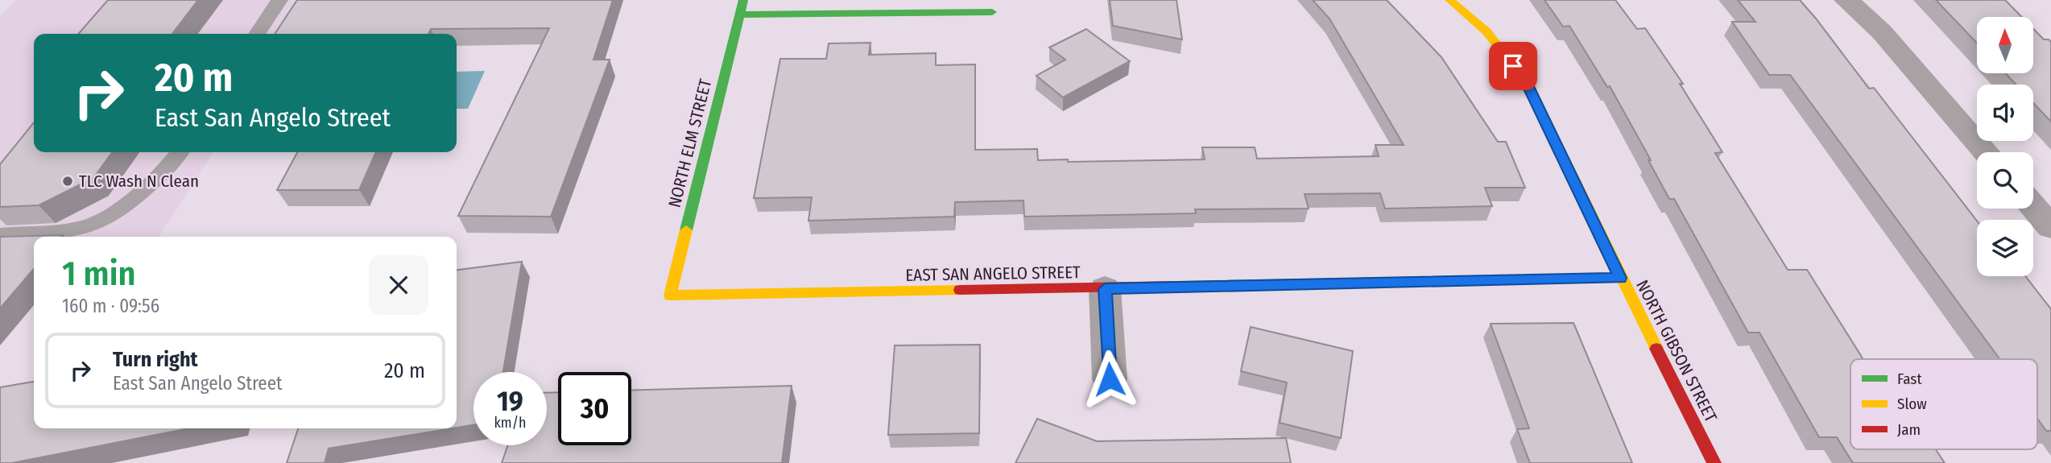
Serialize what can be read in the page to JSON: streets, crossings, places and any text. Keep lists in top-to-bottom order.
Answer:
{
  "streets": {
    "street": ["NORTH ELM STREET", "EAST SAN ANGELO STREET", "NORTH GIBSON STREET"]
  },
  "crossings": [
    ["NORTH ELM STREET", "EAST SAN ANGELO STREET"],
    ["EAST SAN ANGELO STREET", "NORTH GIBSON STREET"]
  ],
  "places": ["TLC Wash N Clean"],
  "legend": ["Fast", "Slow", "Jam"],
  "north": "top",
  "page": {
    "turn": ["20 m", "East San Angelo Street"],
    "heading": ["1 min", "160 m · 09:56"],
    "list": [
      {
        "name": "Turn right",
        "note": "East San Angelo Street",
        "value": "20 m"
      }
    ],
    "speed": "19 km/h",
    "limit": "30"
  }
}
